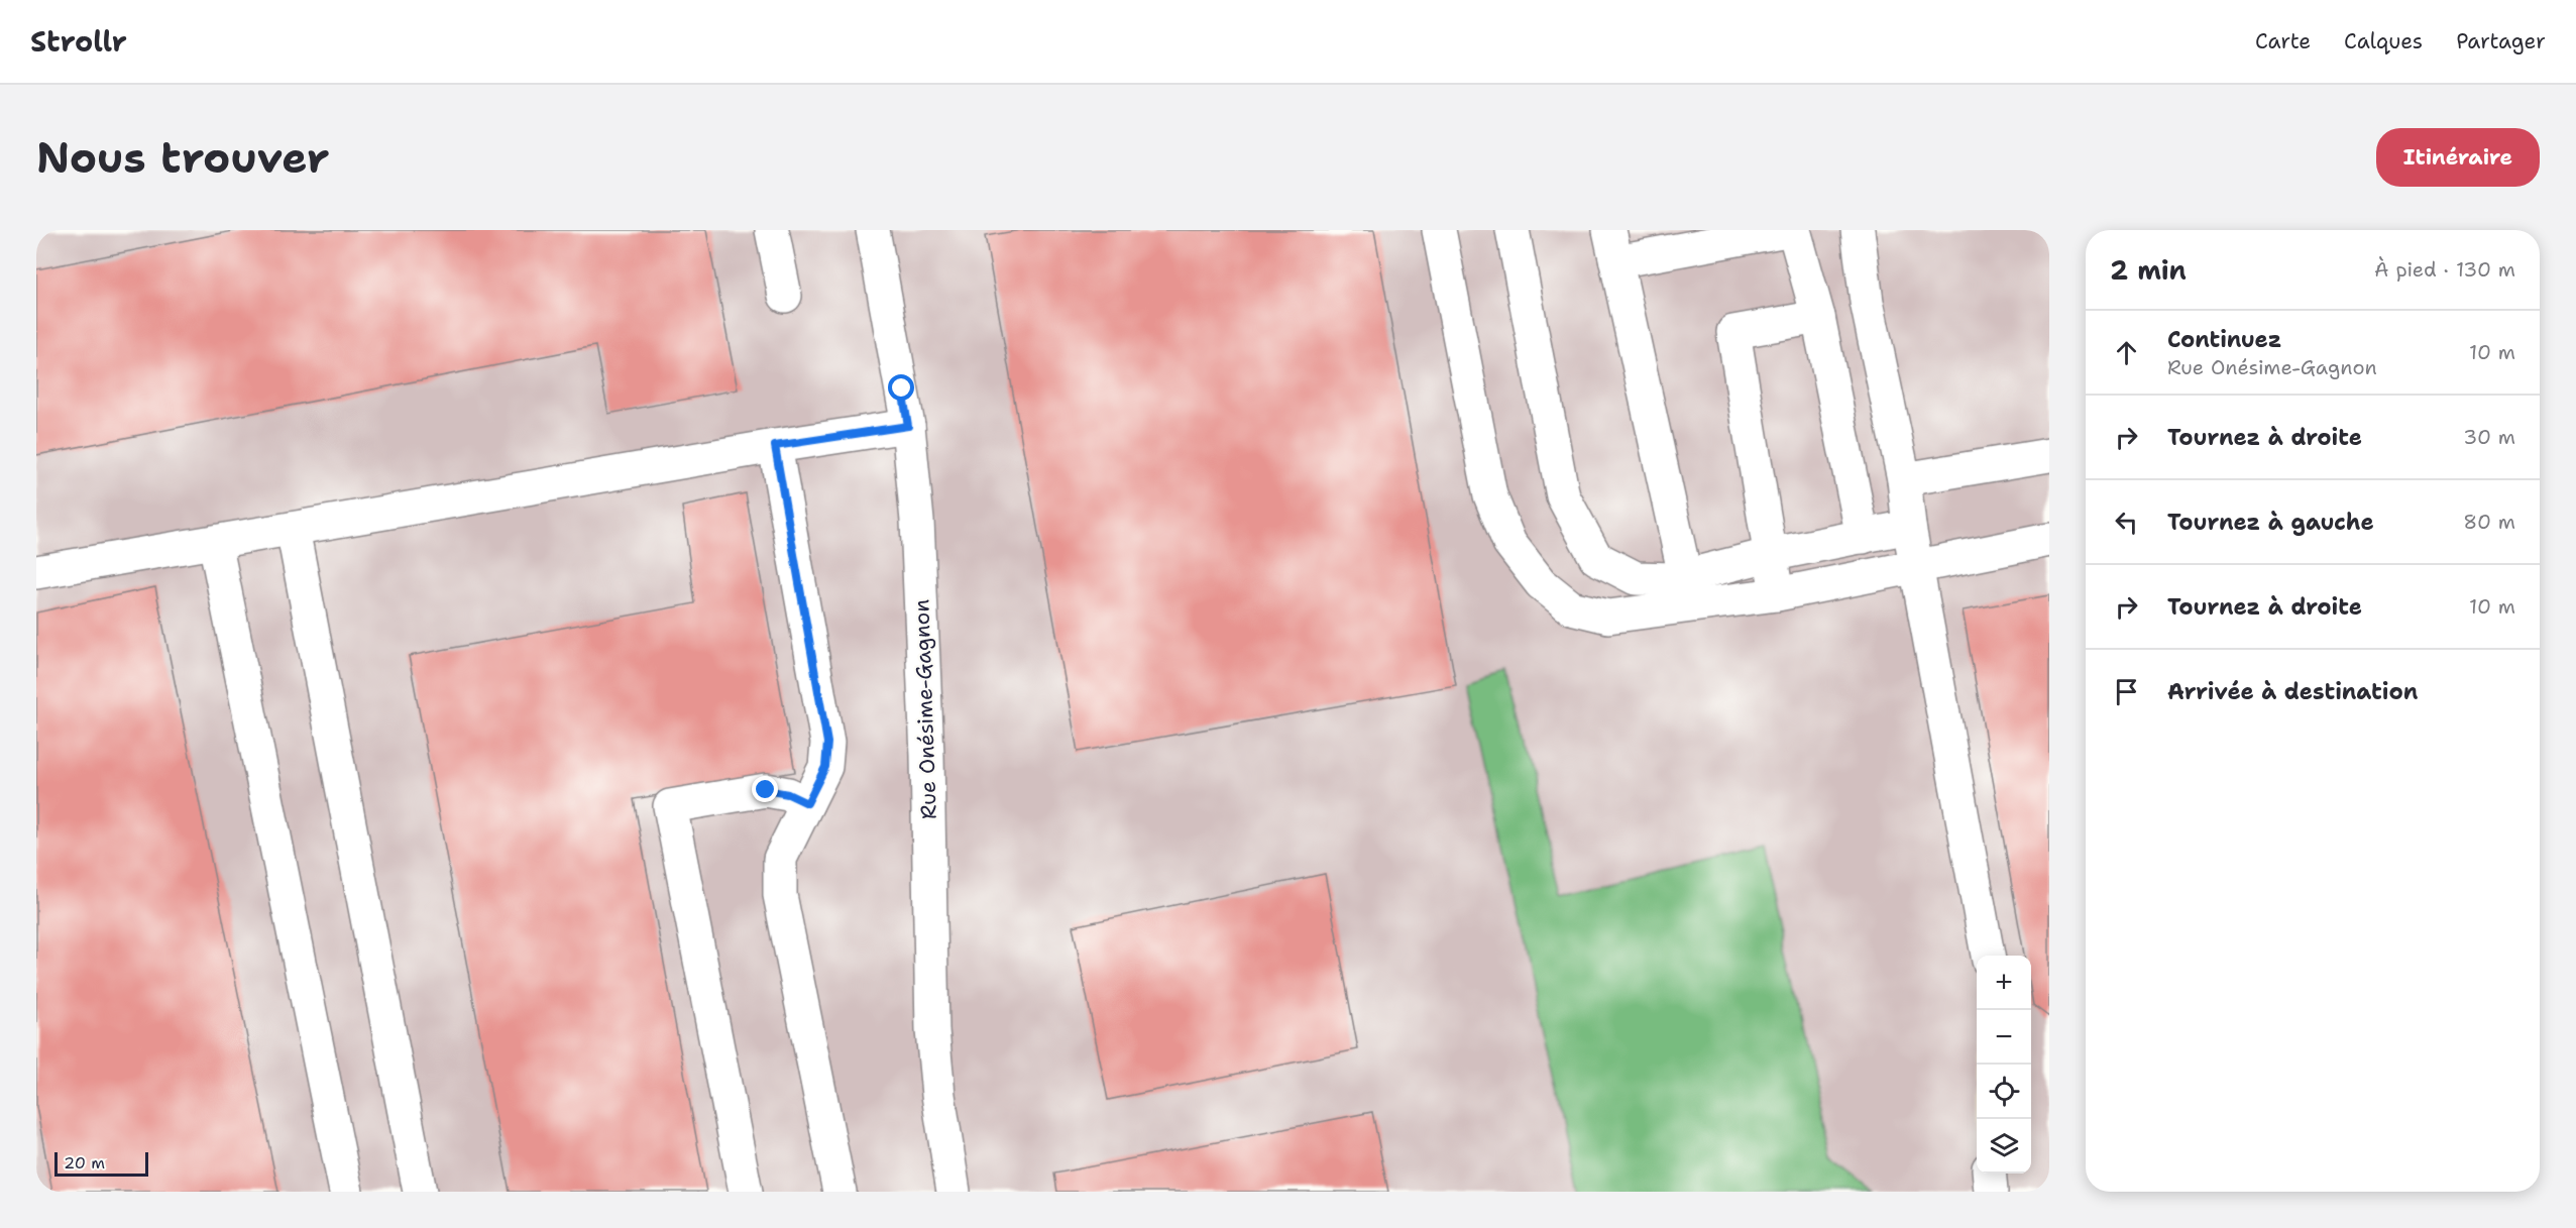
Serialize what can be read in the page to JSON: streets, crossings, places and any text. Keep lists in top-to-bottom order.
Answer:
{
  "streets": {
    "street": ["Rue Onésime-Gagnon"]
  },
  "scale_bar": "20 m",
  "page": {
    "header": "Strollr",
    "nav": ["Carte", "Calques", "Partager"],
    "buttons": "Itinéraire",
    "title": "Nous trouver",
    "heading": ["2 min", "À pied · 130 m"],
    "list": [
      ["Continuez", "Rue Onésime-Gagnon", "10 m"],
      ["Tournez à droite", "30 m"],
      ["Tournez à gauche", "80 m"],
      ["Tournez à droite", "10 m"],
      "Arrivée à destination"
    ],
    "map_buttons": ["+", "−"],
    "scale": "20 m"
  }
}
